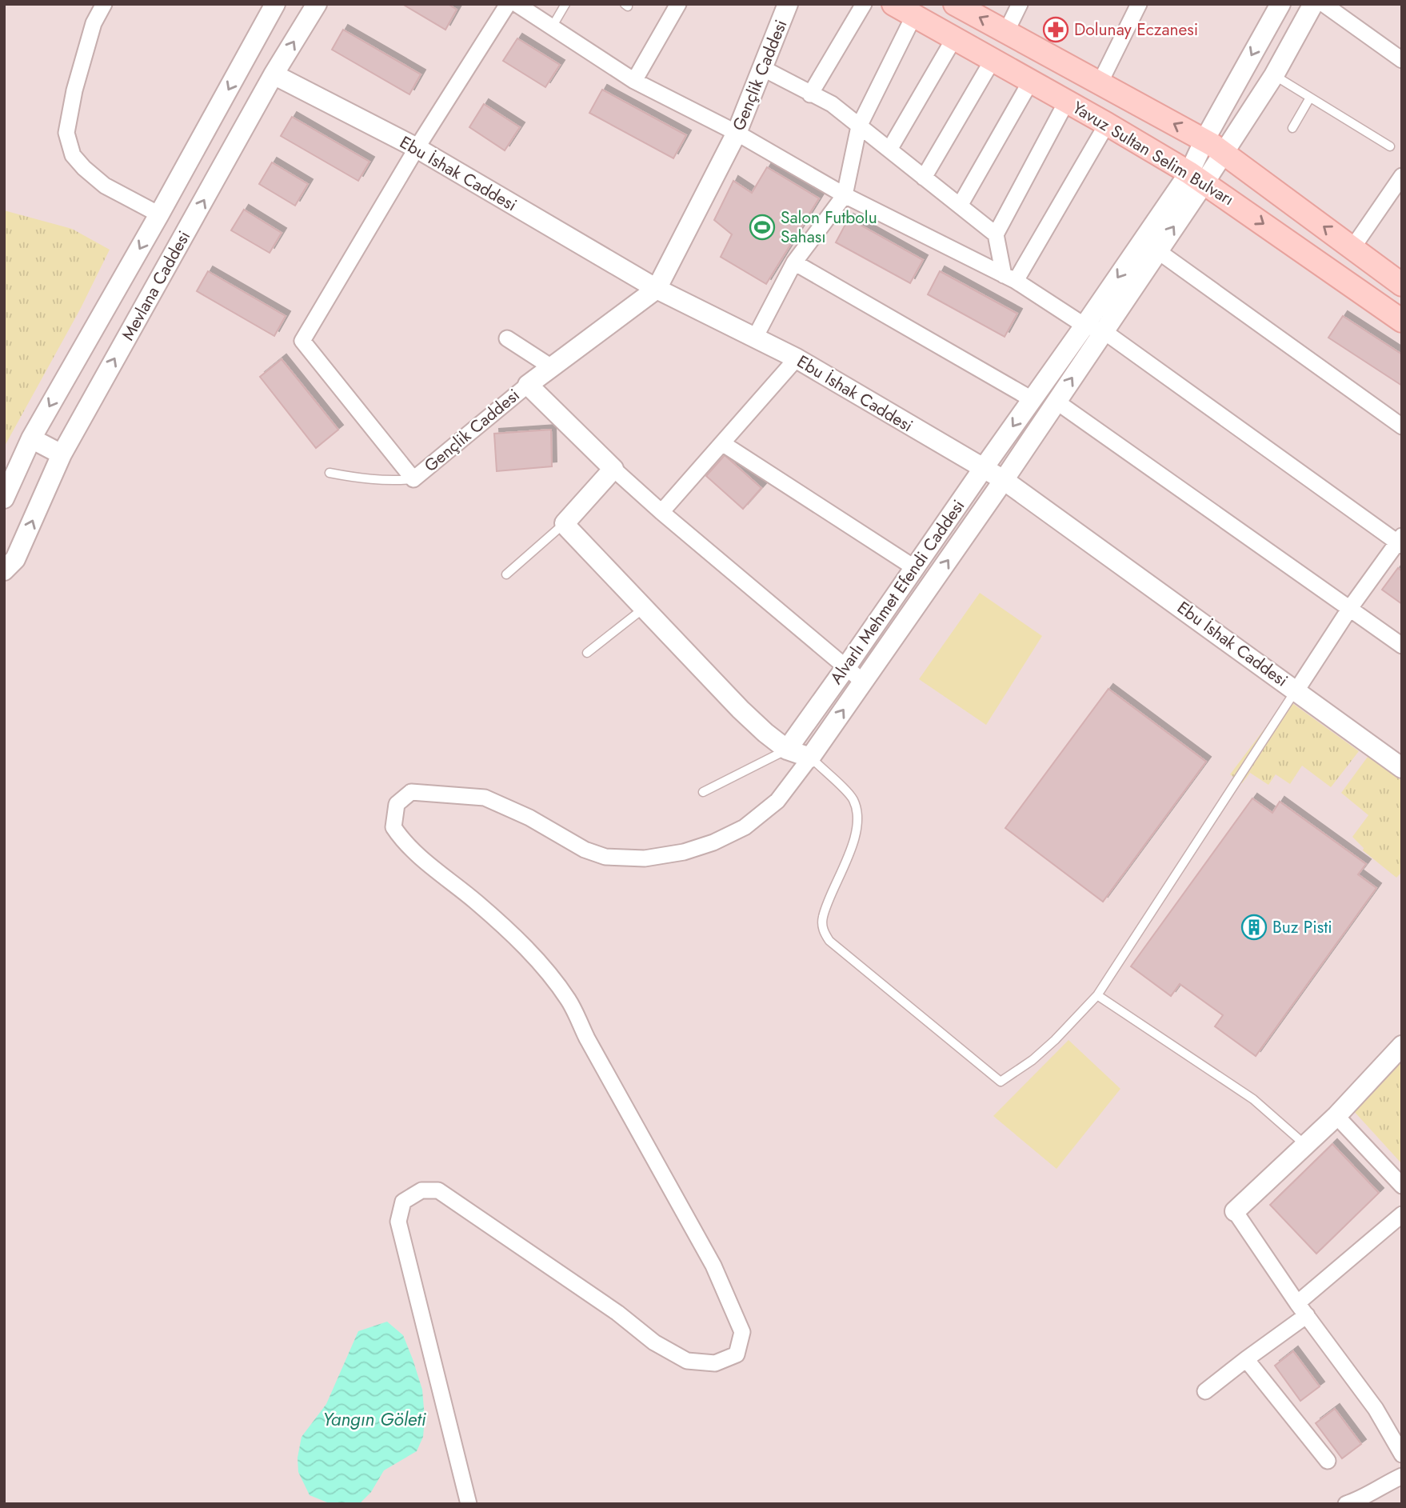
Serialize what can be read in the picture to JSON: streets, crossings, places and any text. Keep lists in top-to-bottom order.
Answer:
{
  "streets": {
    "main road": ["Yavuz Sultan Selim Bulvarı"],
    "street": [
      "Gençlik Caddesi",
      "Ebu İshak Caddesi",
      "Mevlana Caddesi",
      "Alvarlı Mehmet Efendi Caddesi"
    ]
  },
  "crossings": [
    ["Gençlik Caddesi", "Ebu İshak Caddesi"],
    ["Yavuz Sultan Selim Bulvarı", "Alvarlı Mehmet Efendi Caddesi"],
    ["Ebu İshak Caddesi", "Mevlana Caddesi"],
    ["Ebu İshak Caddesi", "Alvarlı Mehmet Efendi Caddesi"]
  ],
  "water": ["Yangın Göleti"],
  "places": {
    "pharmacy": ["Dolunay Eczanesi"],
    "sports": ["Salon Futbolu Sahası"],
    "building": ["Buz Pisti"]
  }
}
